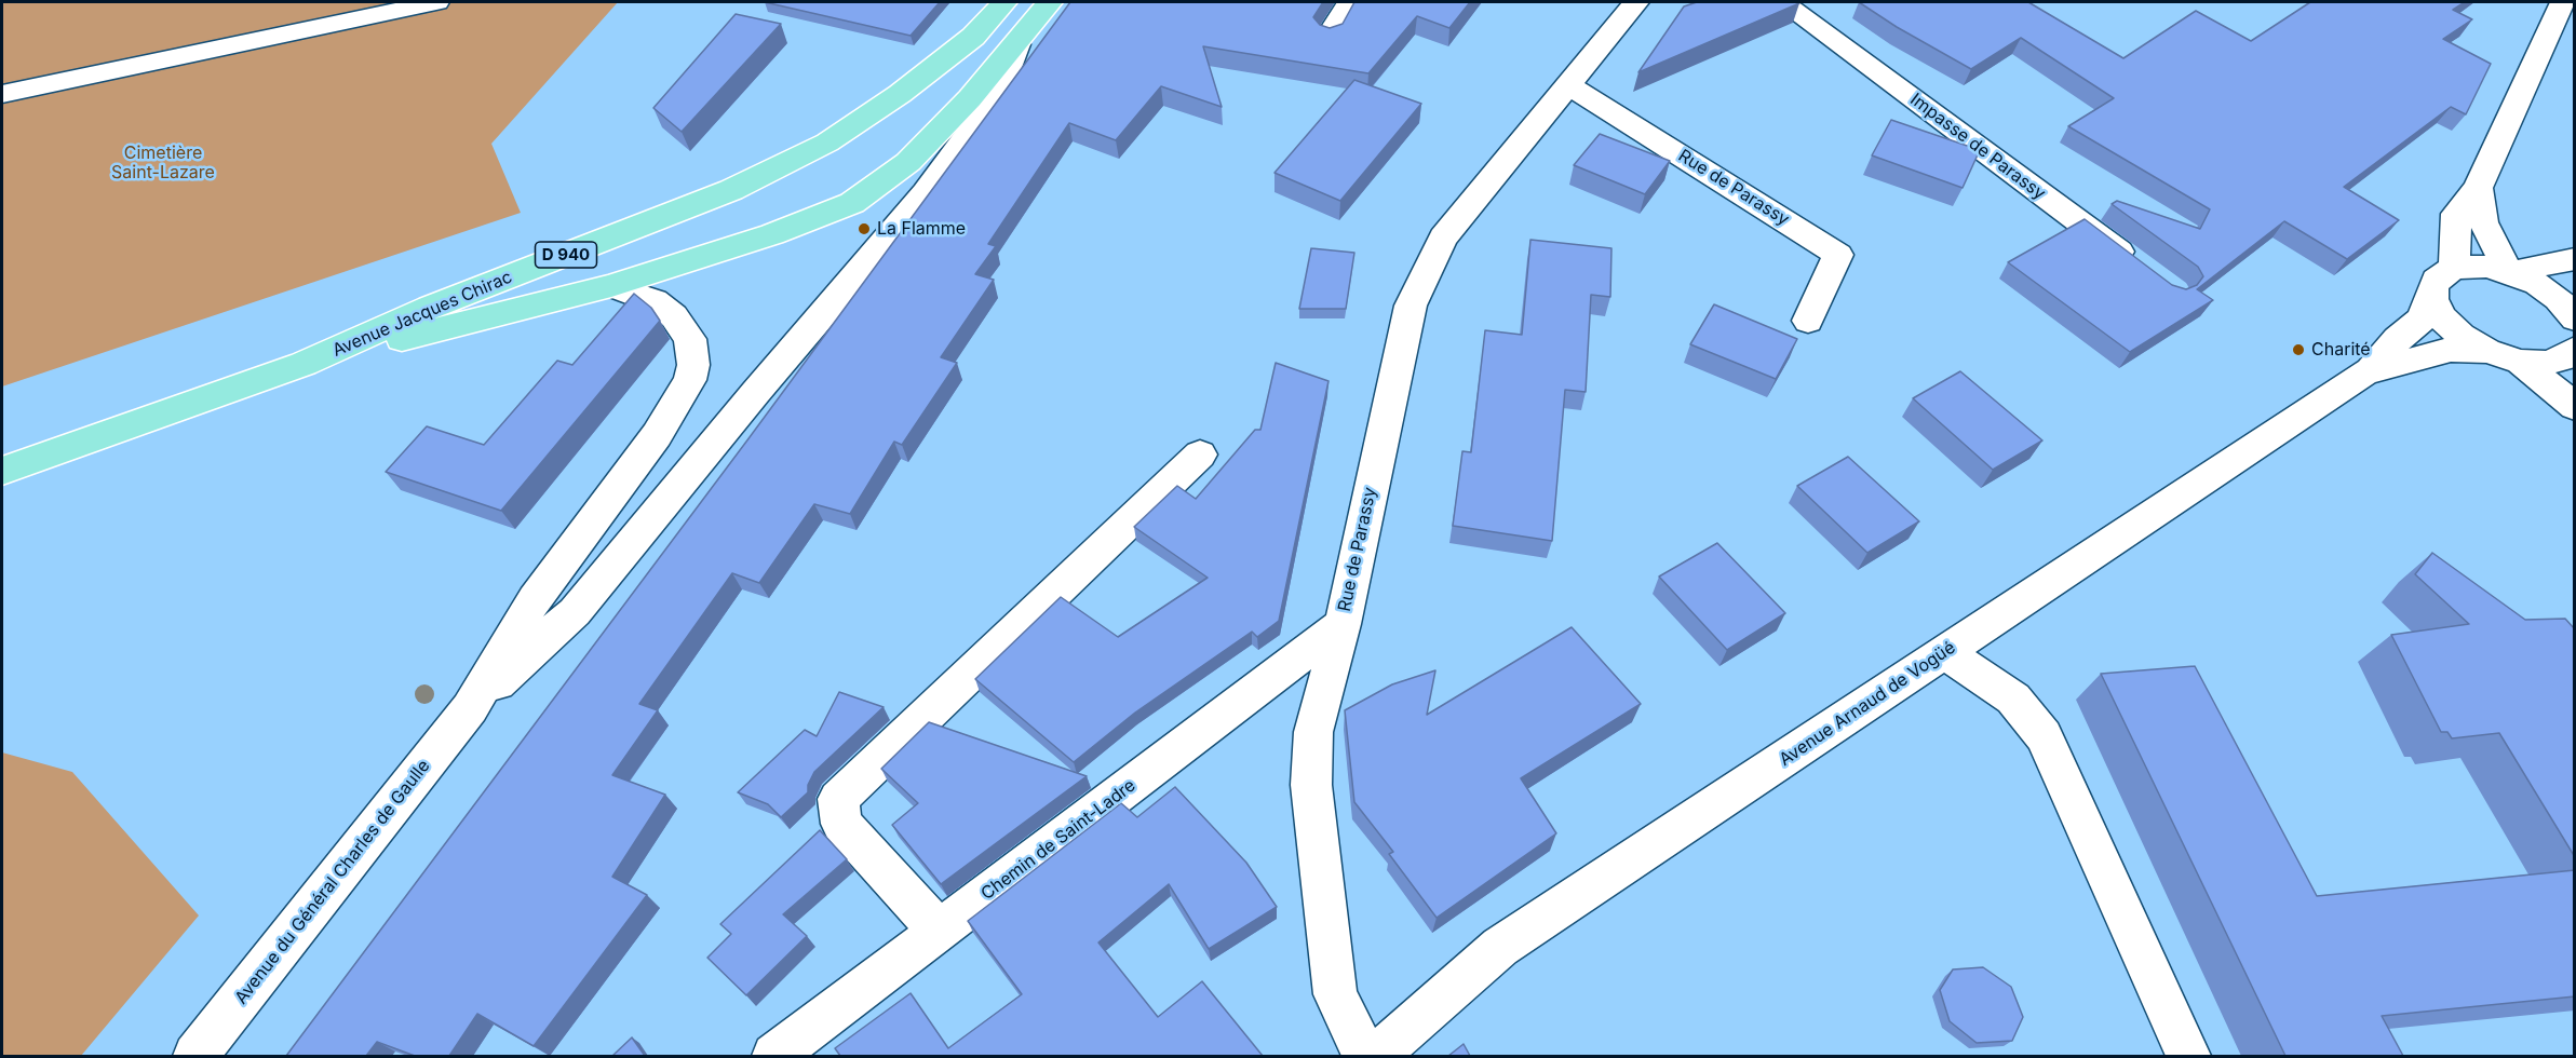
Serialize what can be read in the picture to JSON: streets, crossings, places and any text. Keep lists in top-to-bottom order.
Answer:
{
  "streets": {
    "main road": ["D 940", "Avenue Jacques Chirac", "Avenue du Général Charles de Gaulle"],
    "street": [
      "Impasse de Parassy",
      "Rue de Parassy",
      "Avenue Arnaud de Vogüé",
      "Chemin de Saint-Ladre"
    ]
  },
  "crossings": [
    ["Rue de Parassy", "Chemin de Saint-Ladre"],
    ["Avenue Jacques Chirac", "Avenue du Général Charles de Gaulle"]
  ],
  "parks": ["Cimetière Saint-Lazare"],
  "places": ["La Flamme", "Charité"]
}
